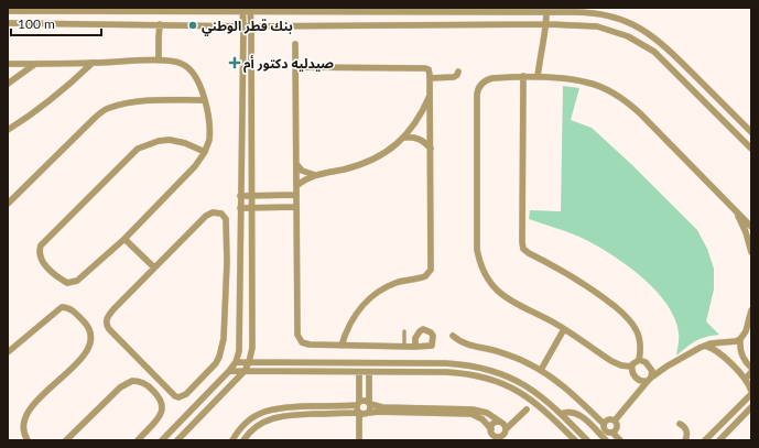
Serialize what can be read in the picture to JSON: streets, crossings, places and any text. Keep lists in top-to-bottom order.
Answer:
{
  "places": {
    "other": ["بنك قطر الوطني"],
    "health": ["صيدليه دكتور أم"]
  },
  "scale_bar": "100 m"
}
